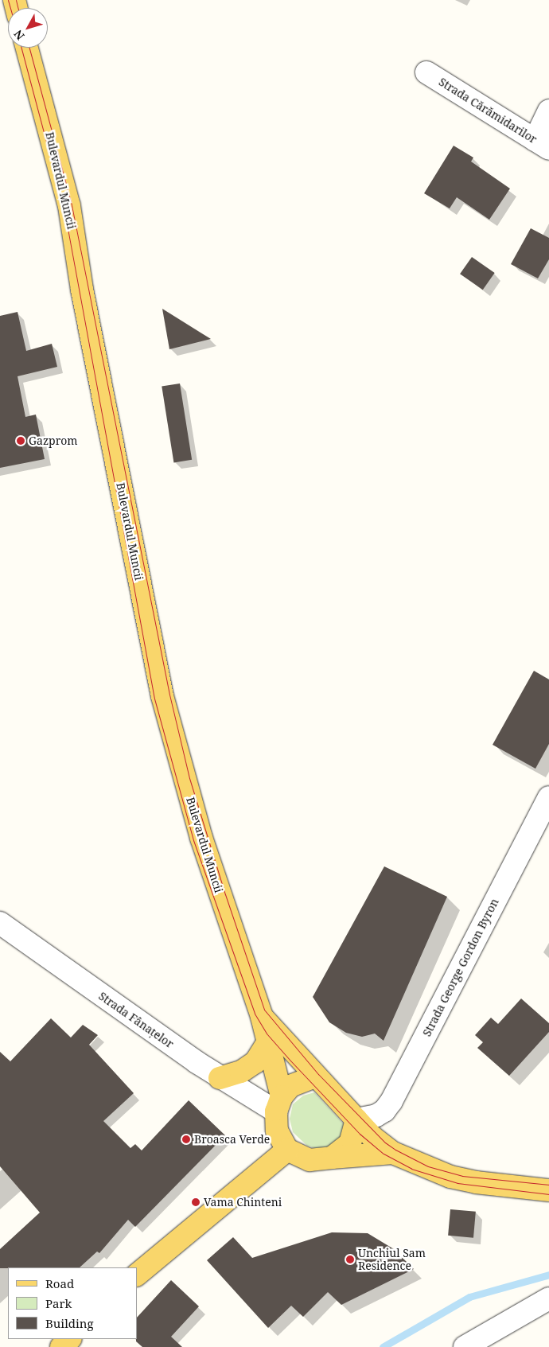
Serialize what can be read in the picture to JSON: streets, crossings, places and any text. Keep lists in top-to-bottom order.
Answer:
{
  "streets": {
    "main road": ["Bulevardul Muncii"],
    "street": ["Strada Cărămidarilor", "Strada George Gordon Byron", "Strada Fânațelor"]
  },
  "crossings": [
    ["Bulevardul Muncii", "Strada George Gordon Byron"],
    ["Bulevardul Muncii", "Strada Fânațelor"],
    ["Strada George Gordon Byron", "Strada Fânațelor"]
  ],
  "places": [
    "Gazprom",
    "Broasca Verde",
    "Vama Chinteni",
    "Unchiul Sam Residence"
  ],
  "legend": ["Road", "Park", "Building"],
  "north": "bottom left"
}
